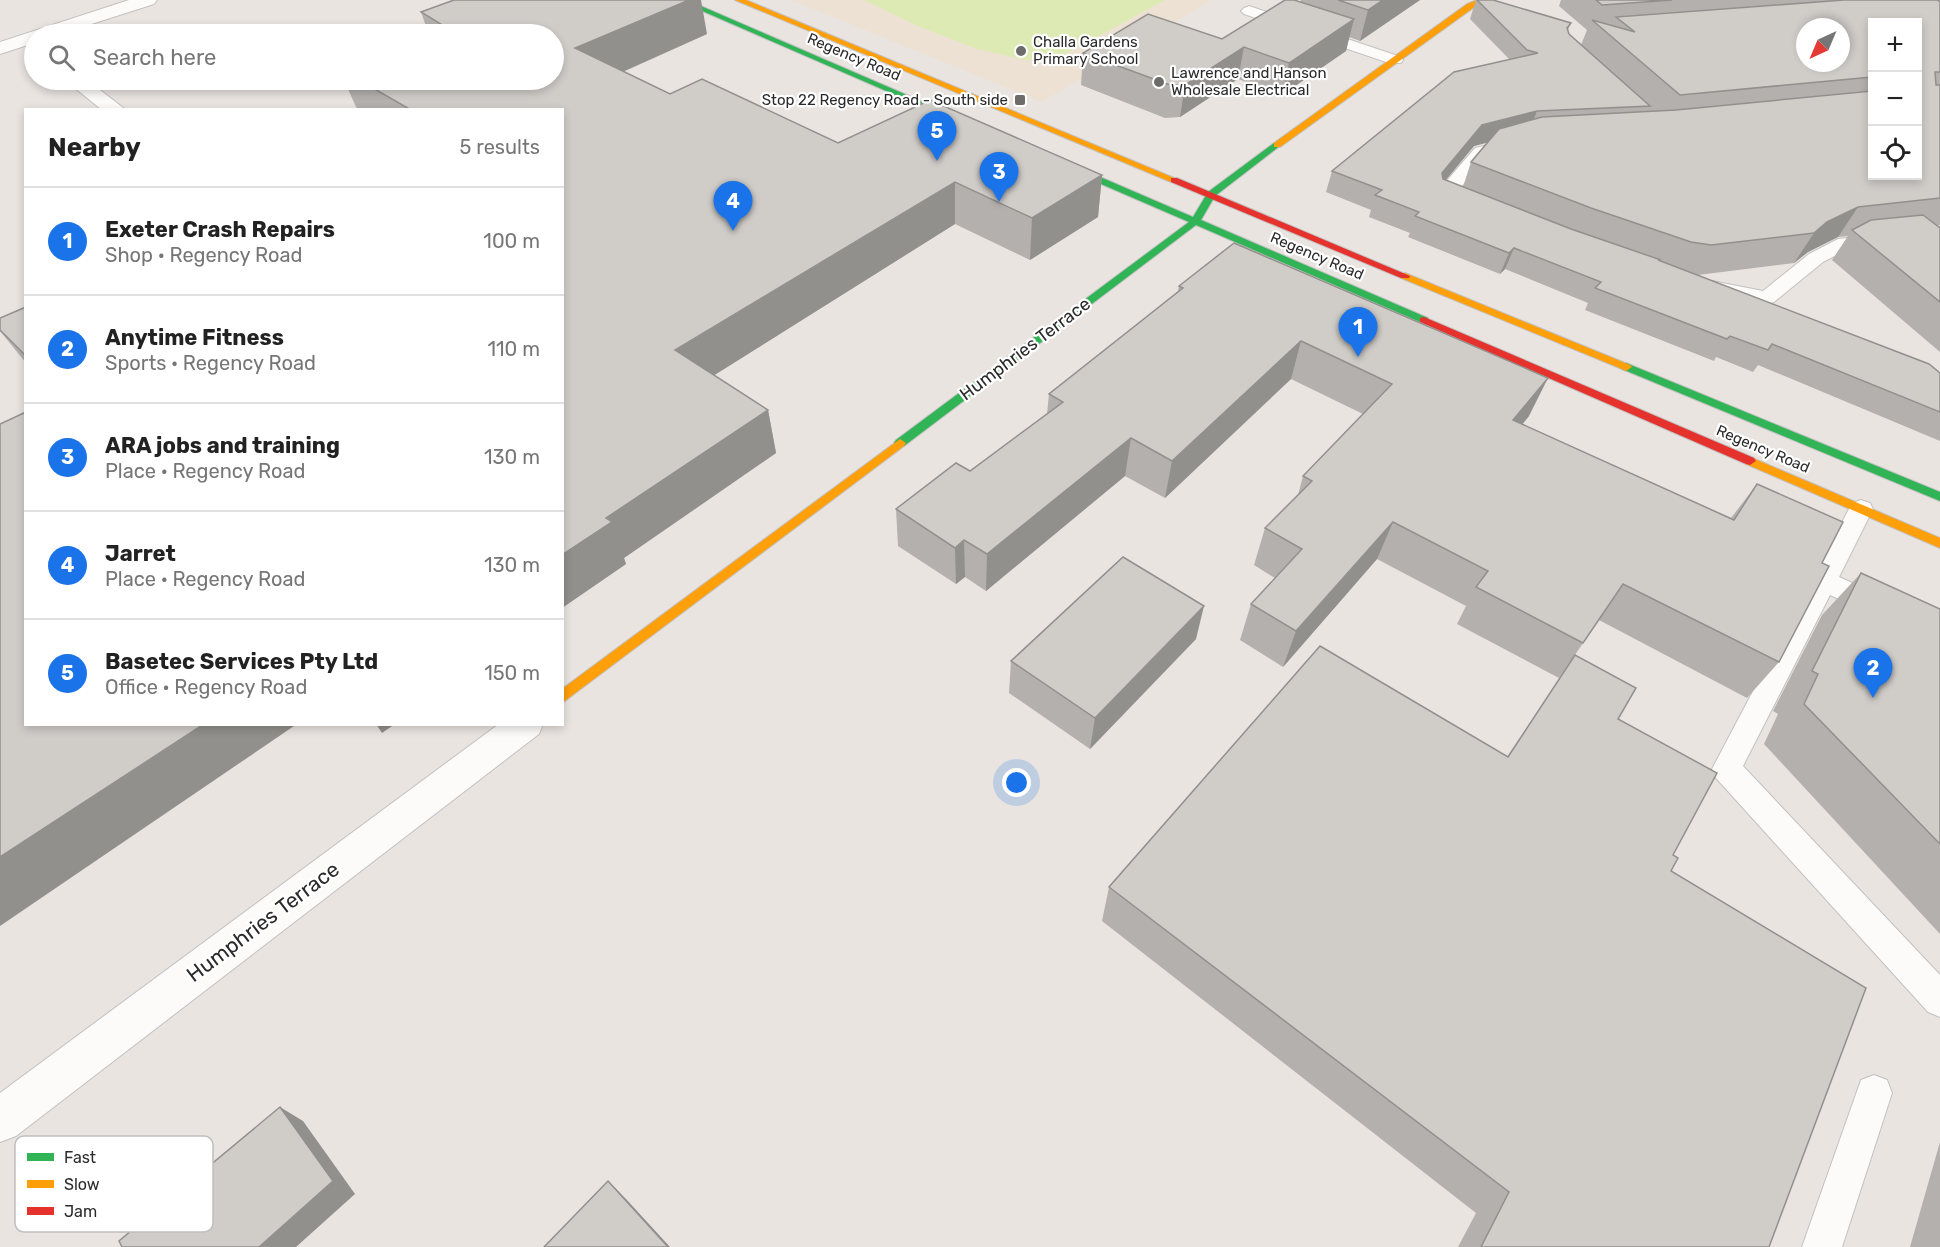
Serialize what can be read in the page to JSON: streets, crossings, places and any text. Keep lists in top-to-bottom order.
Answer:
{
  "streets": {
    "main road": ["Regency Road", "Humphries Terrace"]
  },
  "crossings": [
    ["Regency Road", "Humphries Terrace"]
  ],
  "places": {
    "other": ["Challa Gardens Primary School", "Lawrence and Hanson Wholesale Electrical"],
    "transit": ["Stop 22 Regency Road - South side"]
  },
  "legend": ["Fast", "Slow", "Jam"],
  "north": "bottom left",
  "page": {
    "map_buttons": ["+", "−"],
    "search": "Search here",
    "heading": ["Nearby", "5 results"],
    "pins": [
      "5",
      "3",
      "4",
      "1",
      "2"
    ],
    "list": [
      {
        "mark": "1",
        "name": "Exeter Crash Repairs",
        "note": "Shop · Regency Road",
        "value": "100 m"
      },
      {
        "mark": "2",
        "name": "Anytime Fitness",
        "note": "Sports · Regency Road",
        "value": "110 m"
      },
      {
        "mark": "3",
        "name": "ARA jobs and training",
        "note": "Place · Regency Road",
        "value": "130 m"
      },
      {
        "mark": "4",
        "name": "Jarret",
        "note": "Place · Regency Road",
        "value": "130 m"
      },
      {
        "mark": "5",
        "name": "Basetec Services Pty Ltd",
        "note": "Office · Regency Road",
        "value": "150 m"
      }
    ]
  }
}
